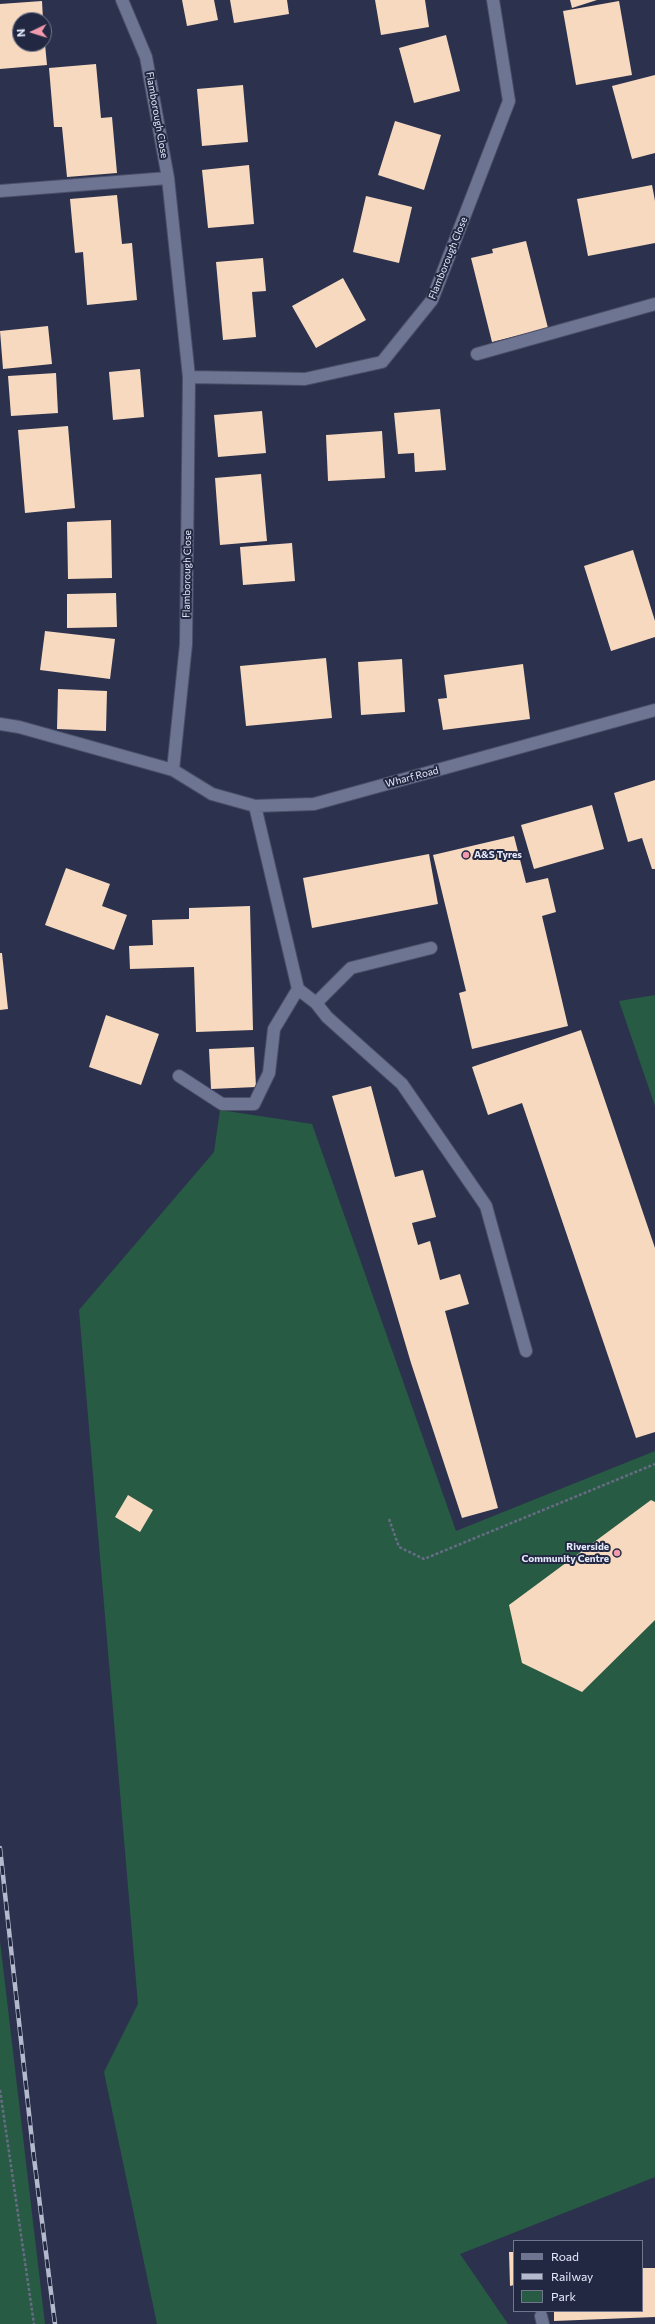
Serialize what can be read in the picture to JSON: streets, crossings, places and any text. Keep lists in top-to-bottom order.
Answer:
{
  "streets": {
    "street": ["Flamborough Close", "Wharf Road"]
  },
  "crossings": [
    ["Flamborough Close", "Wharf Road"]
  ],
  "places": ["A&S Tyres", "Riverside Community Centre"],
  "legend": ["Road", "Railway", "Park"],
  "north": "left"
}
